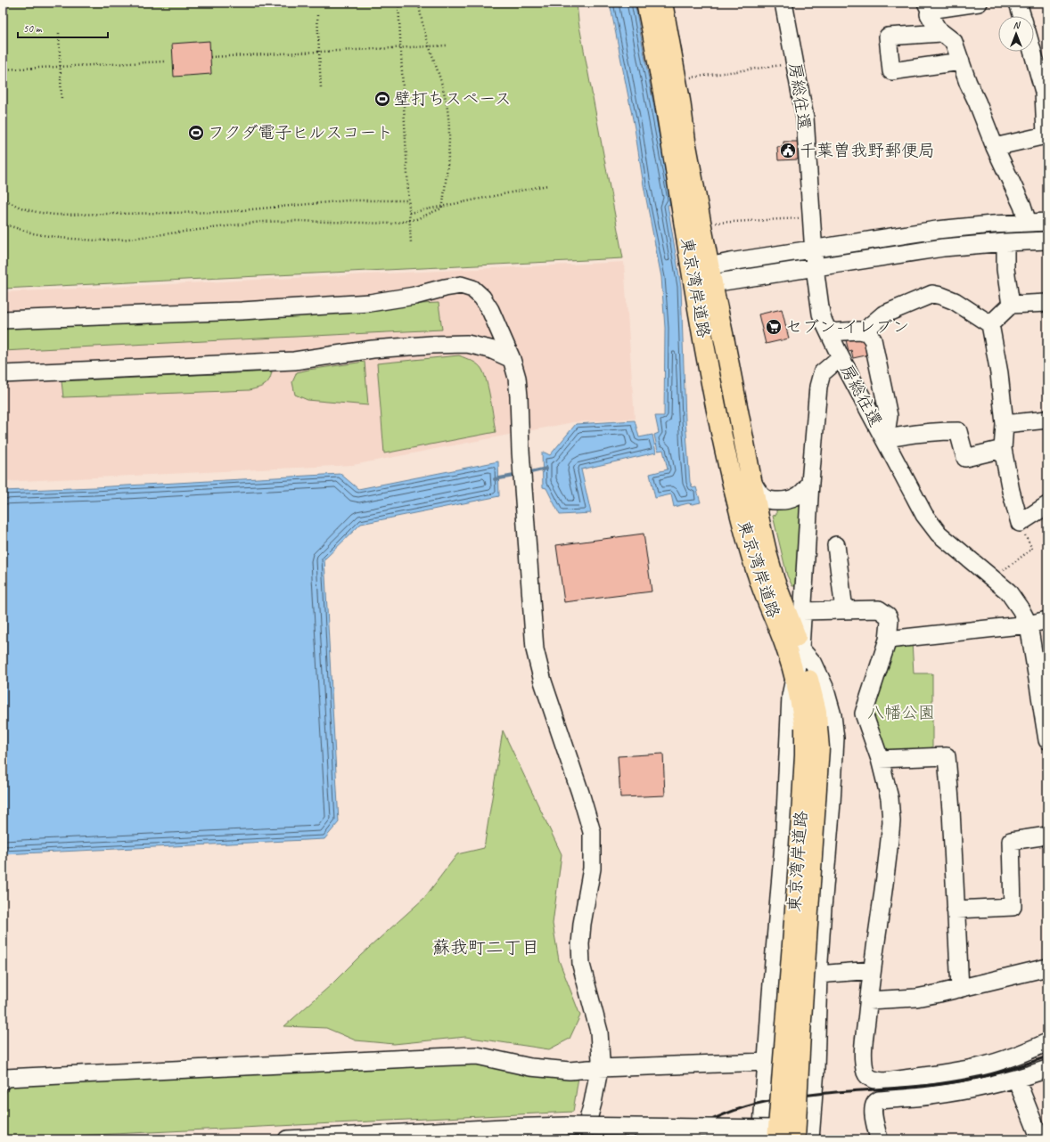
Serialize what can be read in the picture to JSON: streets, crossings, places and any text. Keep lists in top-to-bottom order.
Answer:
{
  "streets": {
    "highway": ["東京湾岸道路"],
    "street": ["房総往還"]
  },
  "districts": ["蘇我町二丁目"],
  "parks": ["八幡公園"],
  "places": {
    "sports": ["壁打ちスペース", "フクダ電子ヒルスコート"],
    "public building": ["千葉曽我野郵便局"],
    "supermarket": ["セブン-イレブン"]
  },
  "scale_bar": "50 m",
  "north": "top"
}
